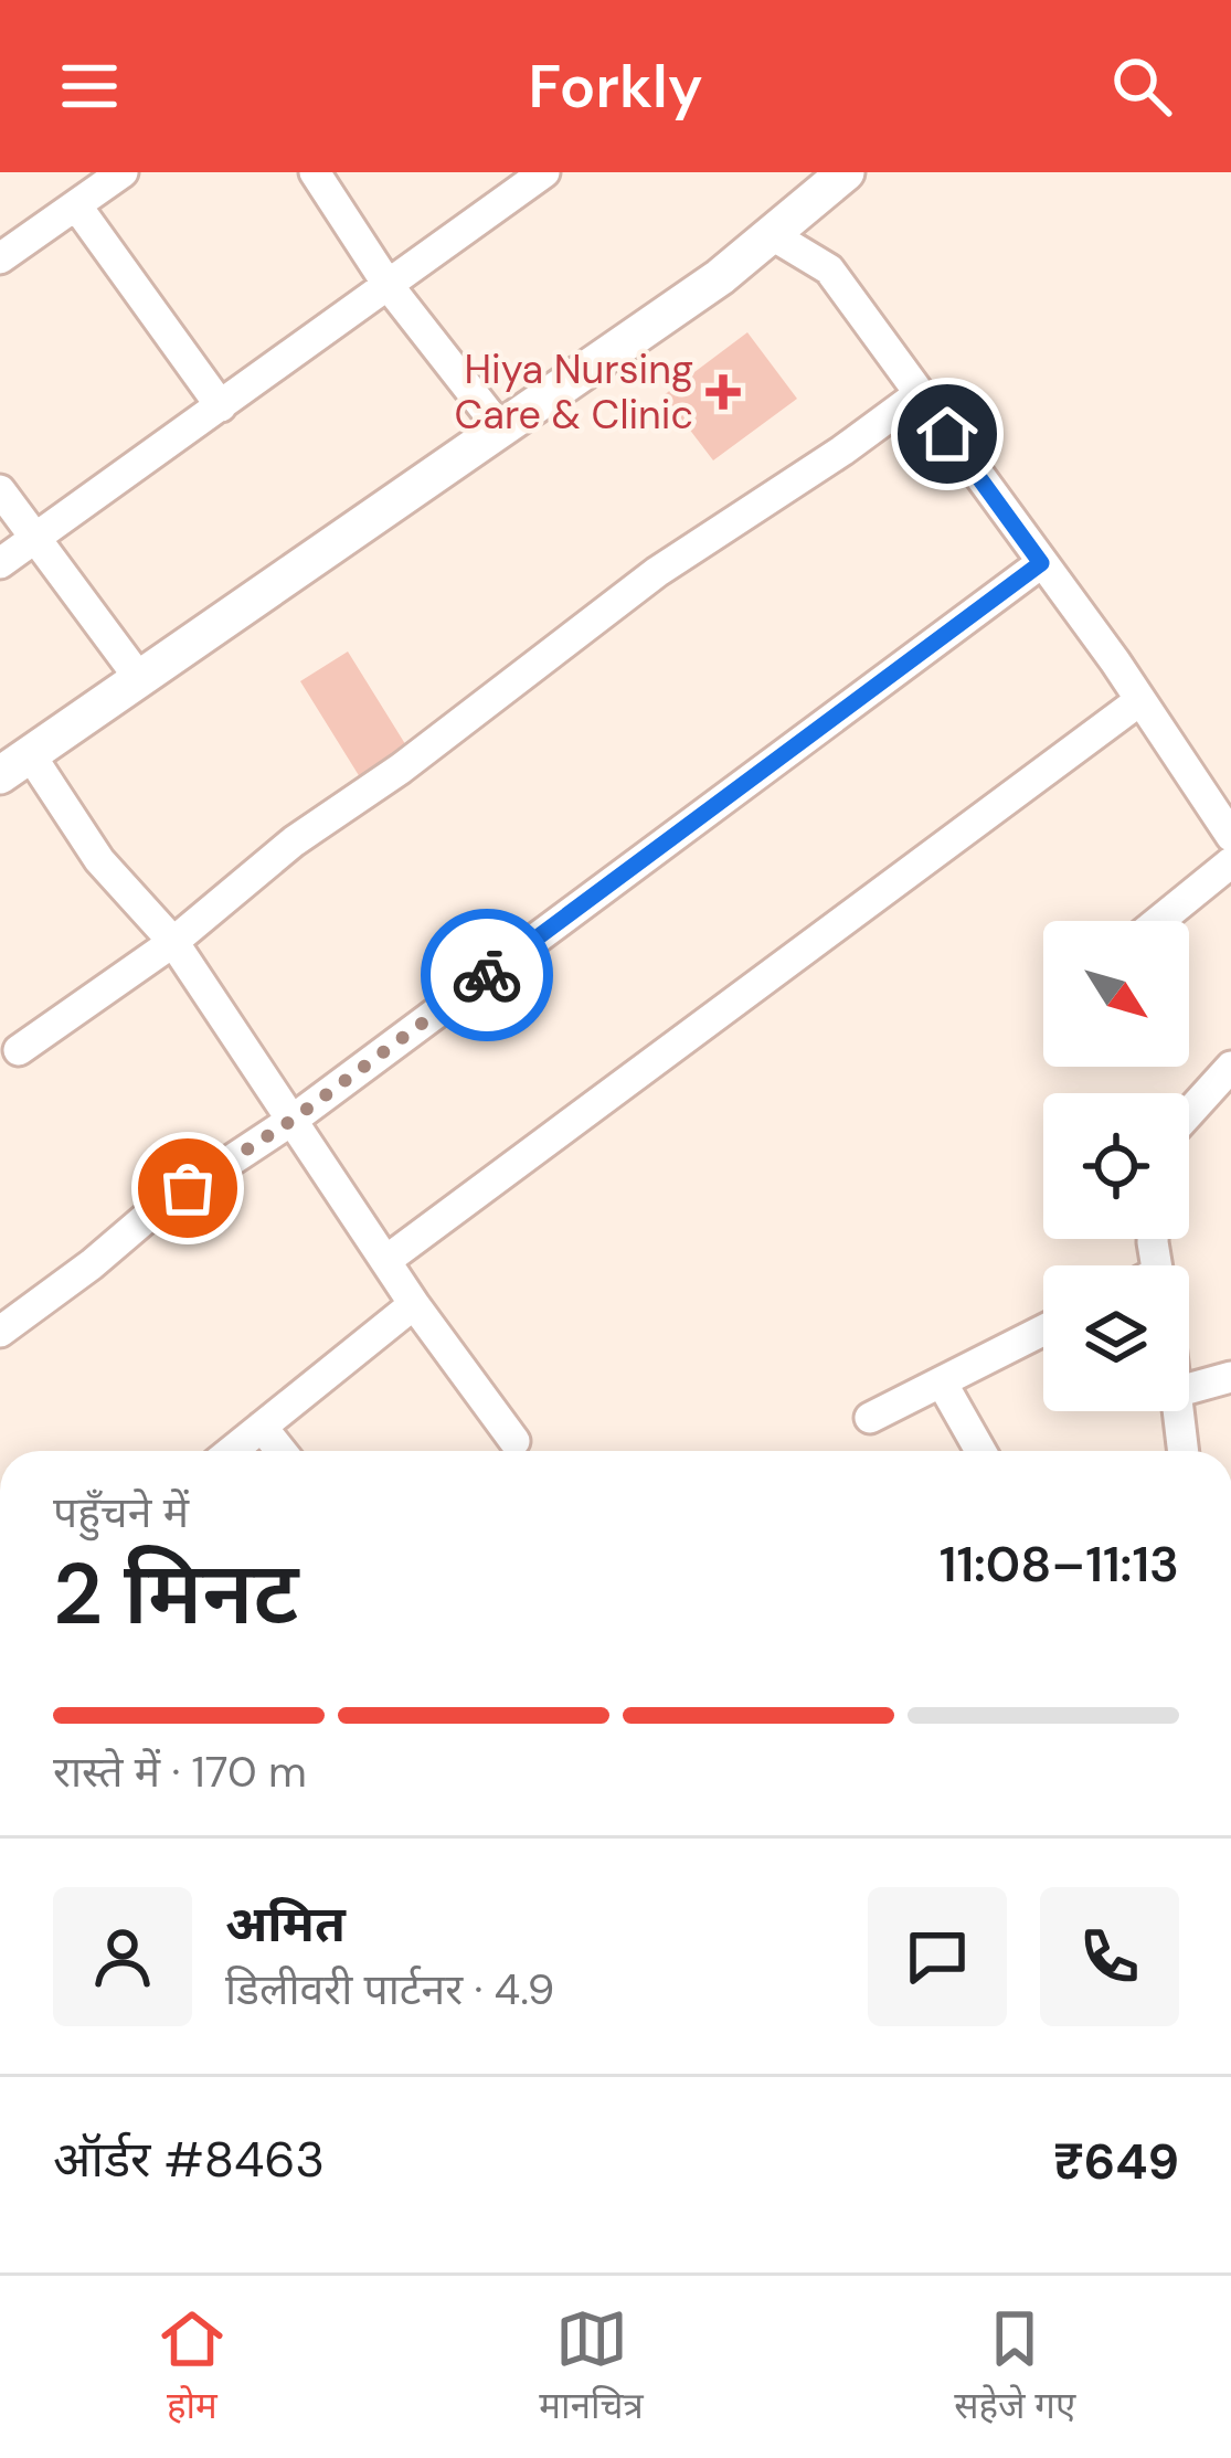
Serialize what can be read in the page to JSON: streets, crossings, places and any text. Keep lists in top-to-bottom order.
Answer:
{
  "places": {
    "health": ["Hiya Nursing Care & Clinic"]
  },
  "north": "bottom right",
  "page": {
    "header": "Forkly",
    "heading": ["2 मिनट", "पहुँचने में", "11:08–11:13"],
    "panel": [
      "अमित",
      "डिलीवरी पार्टनर · 4.9",
      "ऑर्डर #8463",
      "₹649"
    ],
    "bar": "रास्ते में · 170 m",
    "tabs": ["होम", "मानचित्र", "सहेजे गए"]
  }
}
